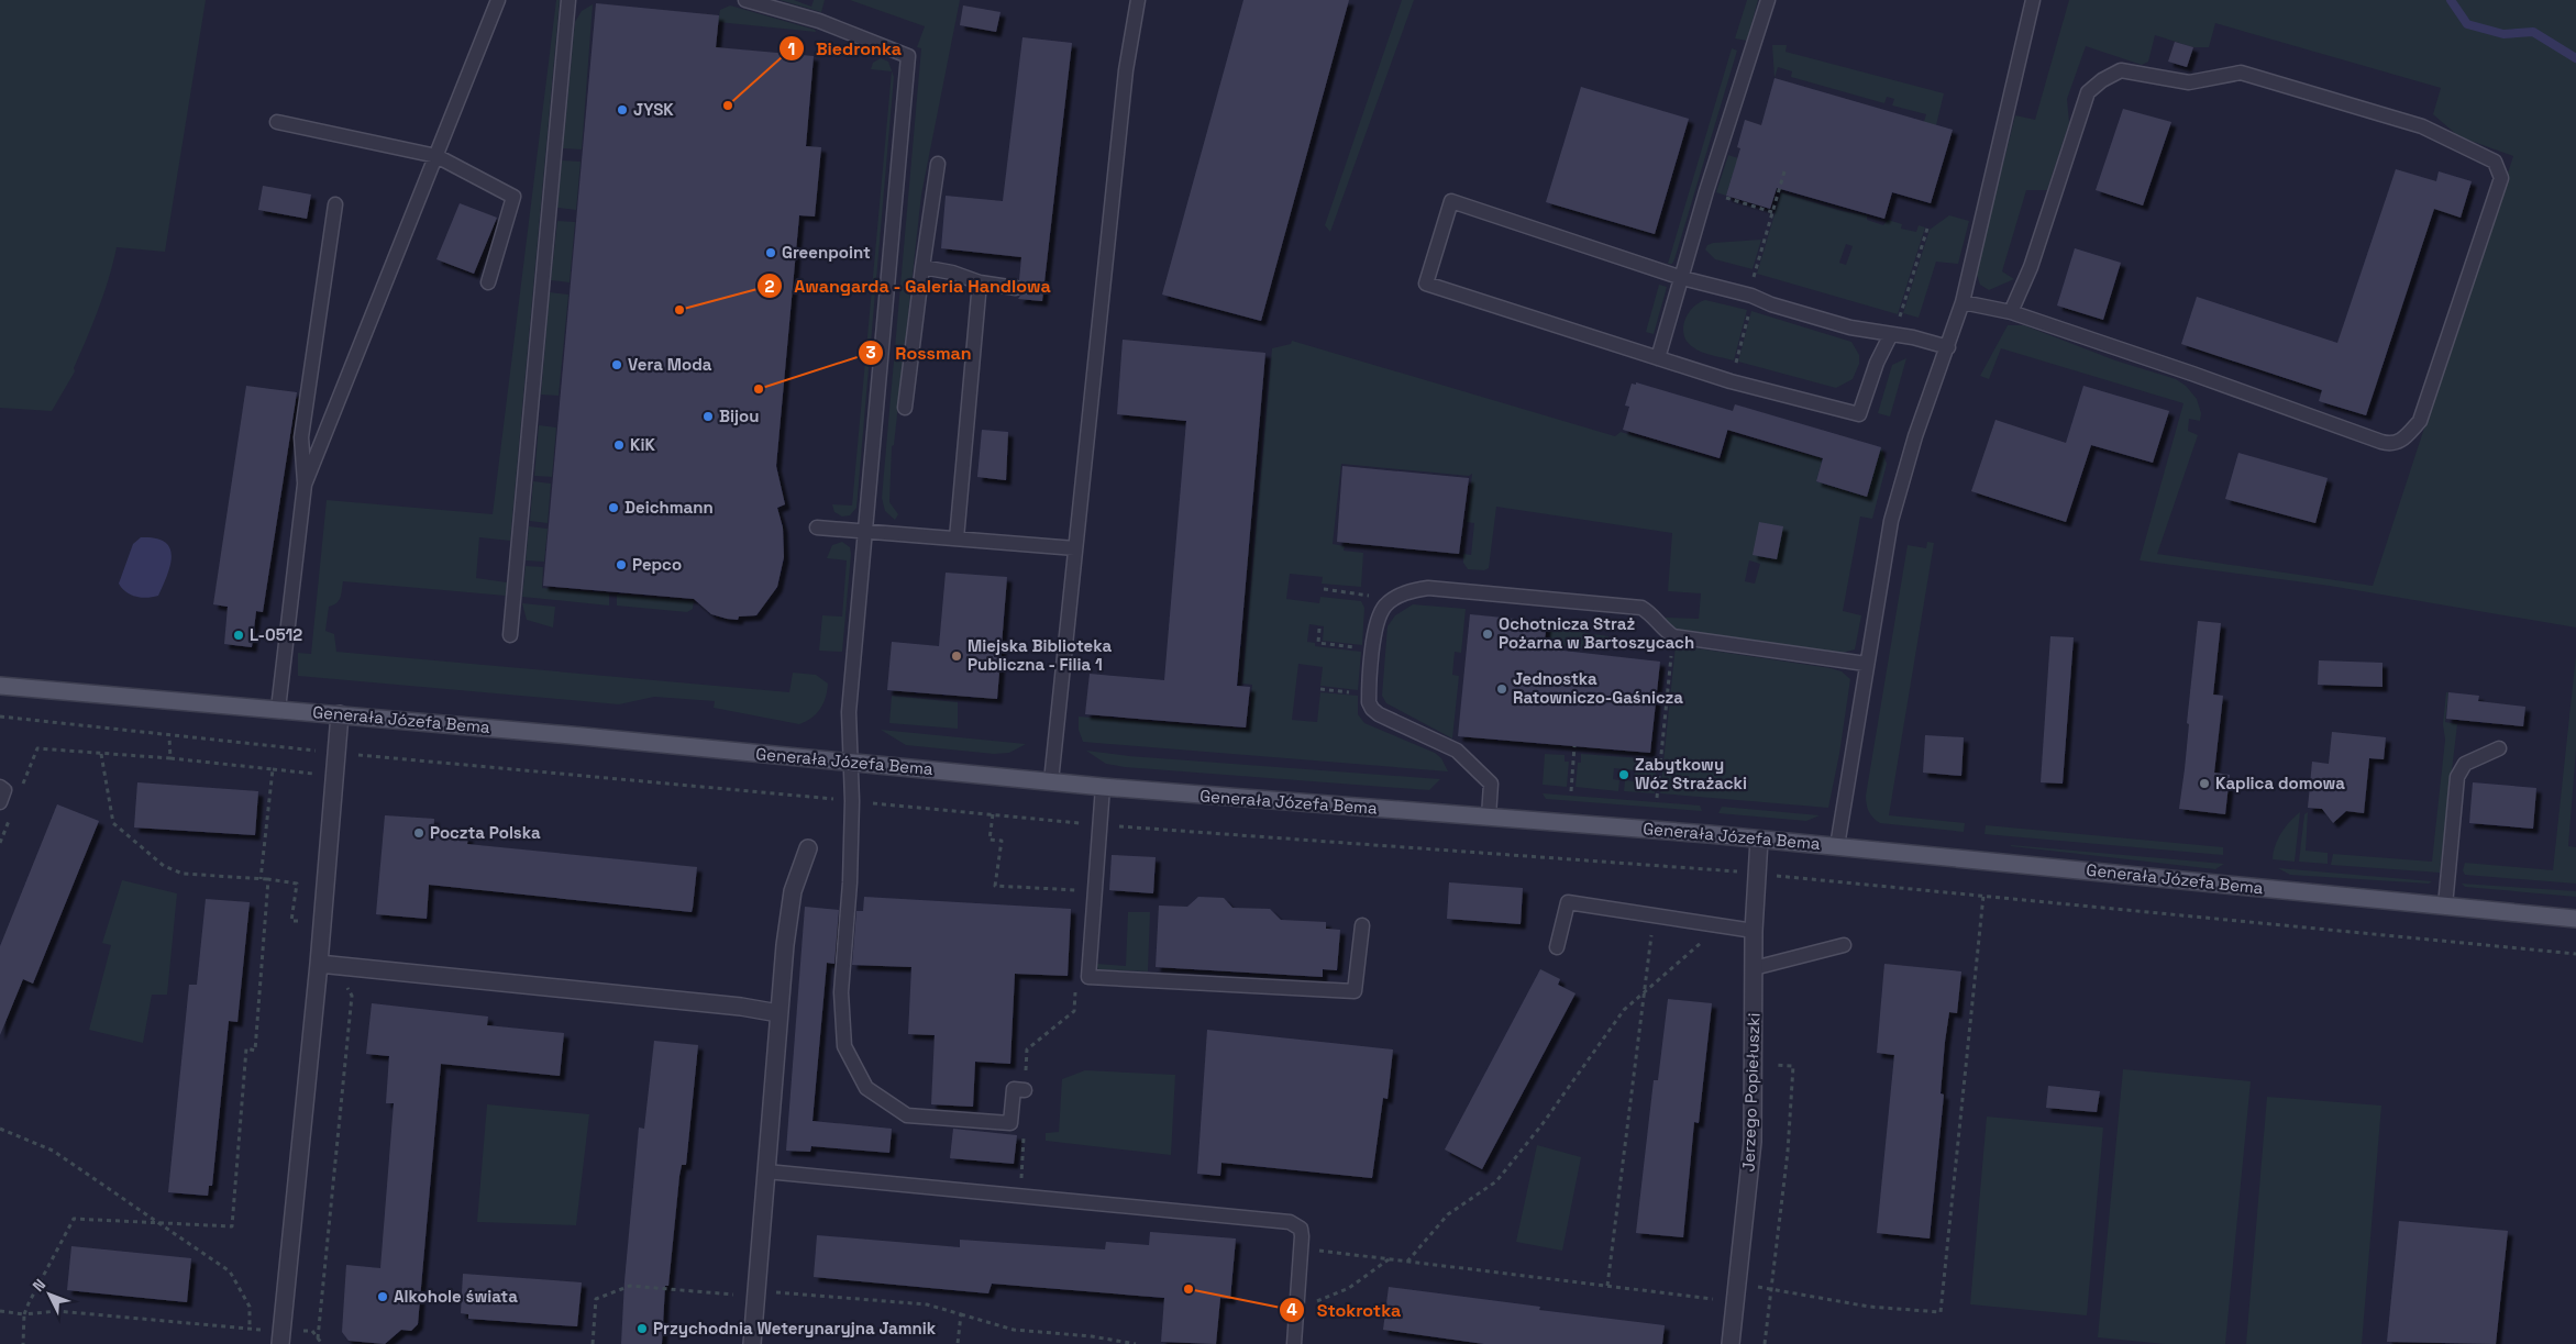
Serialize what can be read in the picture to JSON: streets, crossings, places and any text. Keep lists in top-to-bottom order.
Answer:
{
  "streets": {
    "main road": ["Generała Józefa Bema"],
    "street": ["Jerzego Popiełuszki"]
  },
  "crossings": [
    ["Generała Józefa Bema", "Jerzego Popiełuszki"]
  ],
  "places": [
    "Biedronka",
    "JYSK",
    "Greenpoint",
    "Awangarda - Galeria Handlowa",
    "Vera Moda",
    "Rossman",
    "Bijou",
    "KiK",
    "Deichmann",
    "Pepco",
    "Ochotnicza Straż Pożarna w Bartoszycach",
    "L-0512",
    "Miejska Biblioteka Publiczna - Filia 1",
    "Jednostka Ratowniczo-Gaśnicza",
    "Zabytkowy Wóz Strażacki",
    "Kaplica domowa",
    "Poczta Polska",
    "Stokrotka",
    "Alkohole świata",
    "Przychodnia Weterynaryjna Jamnik"
  ],
  "north": "top left"
}
